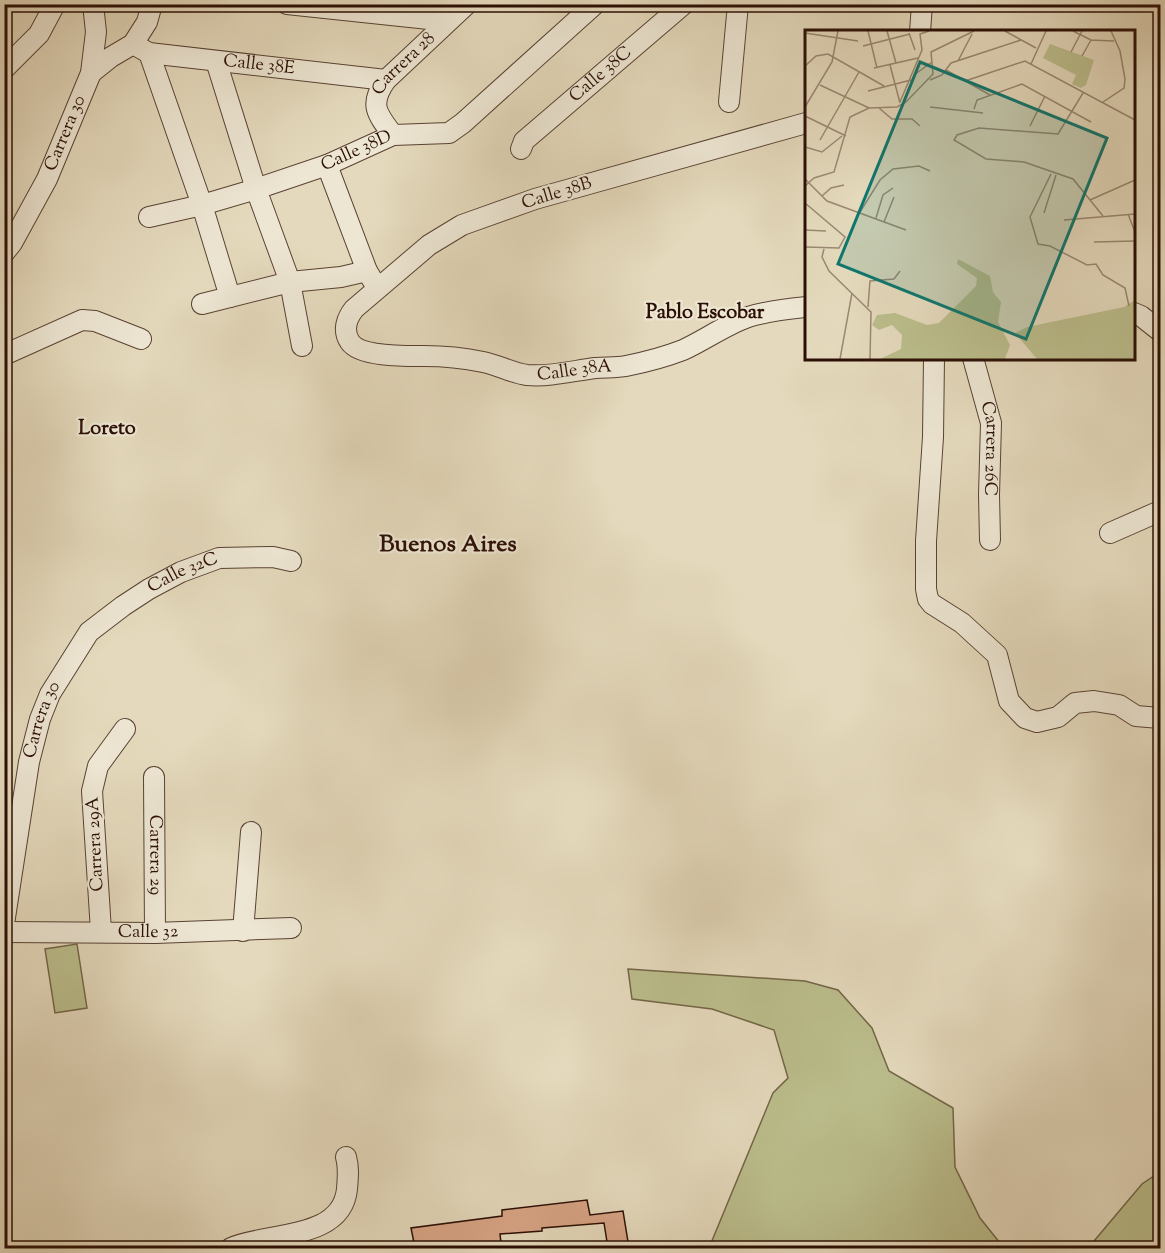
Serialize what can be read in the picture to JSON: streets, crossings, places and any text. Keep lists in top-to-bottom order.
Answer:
{
  "streets": {
    "street": [
      "Calle 38E",
      "Carrera 28",
      "Calle 38C",
      "Carrera 30",
      "Calle 38D",
      "Calle 38B",
      "Calle 38A",
      "Carrera 26C",
      "Calle 32C",
      "Carrera 29A",
      "Carrera 29",
      "Calle 32"
    ]
  },
  "crossings": [
    ["Calle 38E", "Carrera 28"],
    ["Calle 38E", "Carrera 30"],
    ["Carrera 28", "Calle 38D"],
    ["Carrera 30", "Calle 32C"],
    ["Calle 38B", "Calle 38A"],
    ["Carrera 29A", "Calle 32"],
    ["Carrera 29", "Calle 32"]
  ],
  "districts": ["Pablo Escobar", "Loreto", "Buenos Aires"]
}
